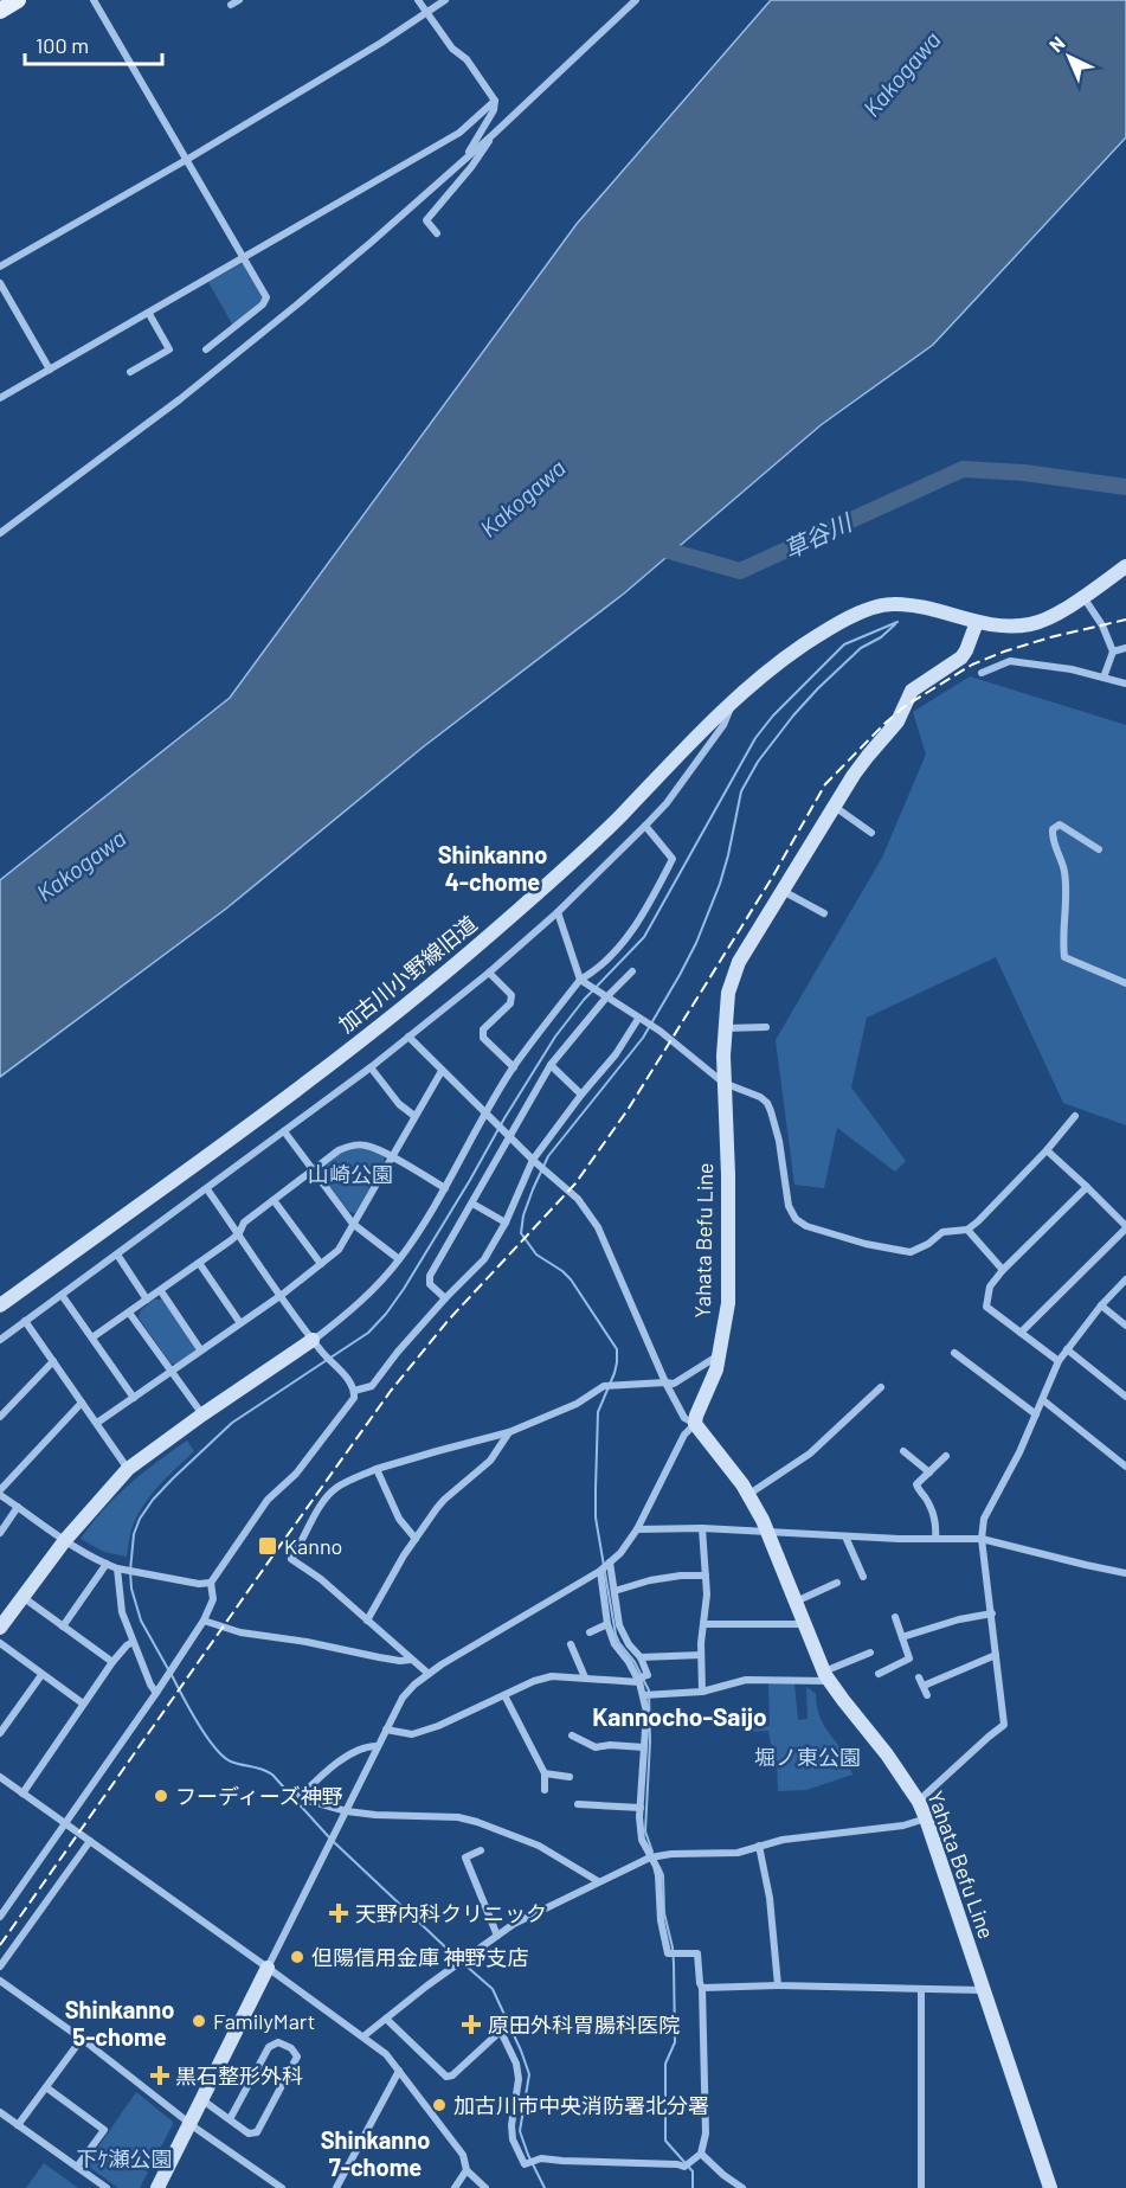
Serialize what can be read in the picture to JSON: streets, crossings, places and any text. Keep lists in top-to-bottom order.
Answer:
{
  "streets": {
    "main road": ["加古川小野線旧道", "Yahata Befu Line"]
  },
  "crossings": [
    ["加古川小野線旧道", "Yahata Befu Line"]
  ],
  "districts": [
    "Shinkanno 4-chome",
    "Kannocho-Saijo",
    "Shinkanno 5-chome",
    "Shinkanno 7-chome"
  ],
  "water": ["Kakogawa", "草谷川"],
  "parks": ["山崎公園", "堀ノ東公園", "下ｹ瀬公園"],
  "places": {
    "transit": ["Kanno"],
    "other": [
      "フーディーズ神野",
      "但陽信用金庫 神野支店",
      "FamilyMart",
      "加古川市中央消防署北分署"
    ],
    "health": ["天野内科クリニック", "原田外科胃腸科医院", "黒石整形外科"]
  },
  "scale_bar": "100 m",
  "north": "top left"
}
